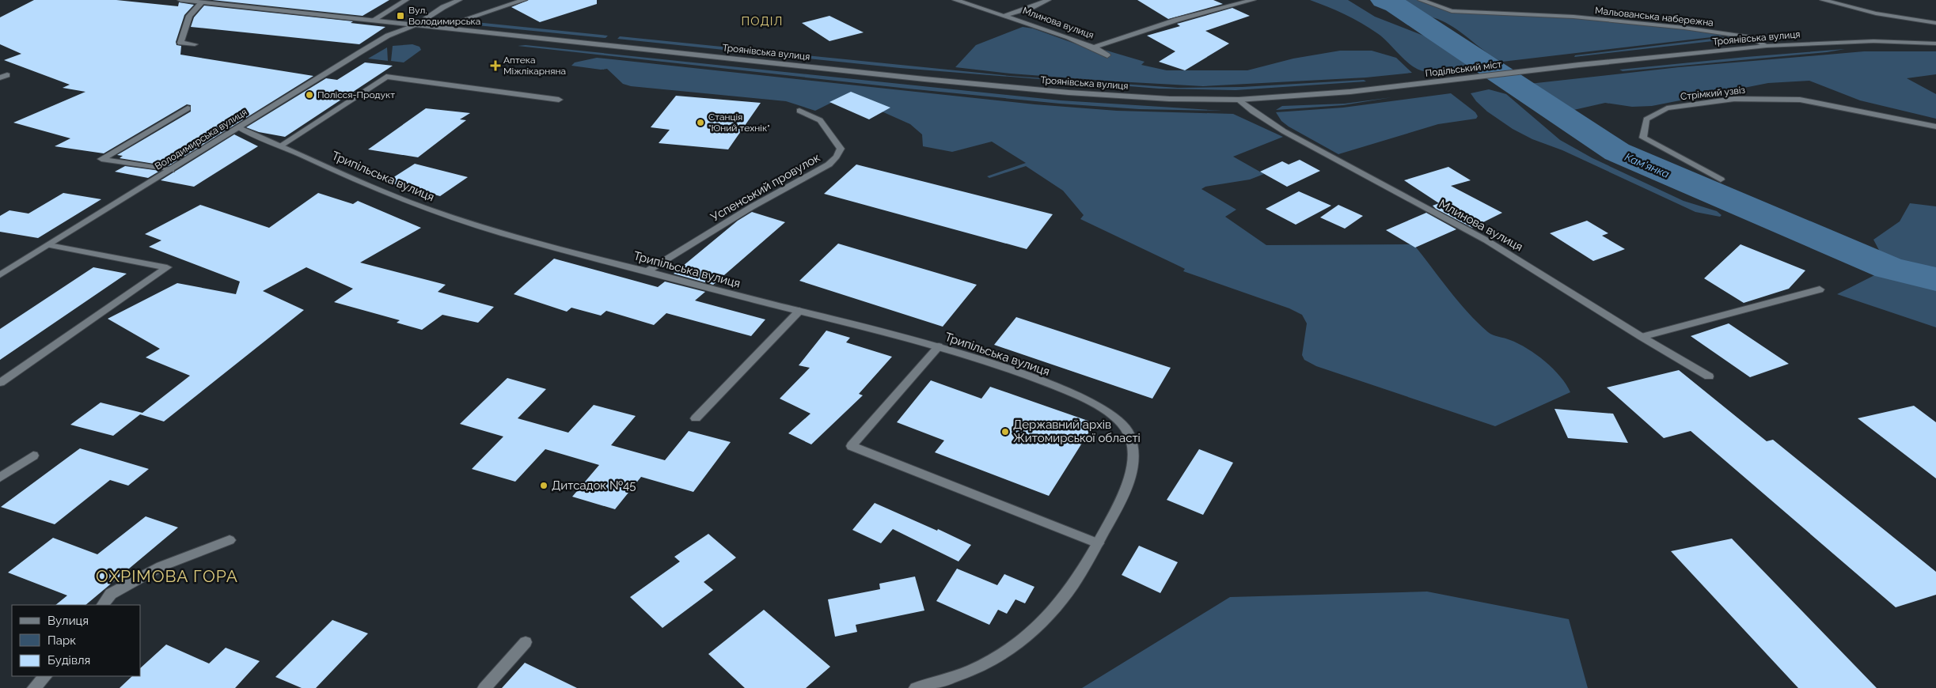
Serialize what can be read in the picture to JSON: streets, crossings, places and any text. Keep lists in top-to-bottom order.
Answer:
{
  "streets": {
    "street": [
      "Мальованська набережна",
      "Млинова вулиця",
      "Троянівська вулиця",
      "Подільський міст",
      "Стрімкий узвіз",
      "Володимирська вулиця",
      "Трипільська вулиця",
      "Успенський провулок"
    ]
  },
  "crossings": [
    ["Мальованська набережна", "Троянівська вулиця"],
    ["Млинова вулиця", "Троянівська вулиця"],
    ["Троянівська вулиця", "Подільський міст"],
    ["Троянівська вулиця", "Володимирська вулиця"],
    ["Володимирська вулиця", "Трипільська вулиця"],
    ["Трипільська вулиця", "Успенський провулок"]
  ],
  "districts": ["ПОДІЛ", "ОХРІМОВА ГОРА"],
  "water": ["Кам'янка"],
  "places": {
    "transit": ["Вул. Володимирська"],
    "health": ["Аптека Міжлікарняна"],
    "other": [
      "Полісся-Продукт",
      "Станція \"Юний технік\"",
      "Державний архів Житомирської області",
      "Дитсадок №45"
    ]
  },
  "legend": ["Вулиця", "Парк", "Будівля"]
}
